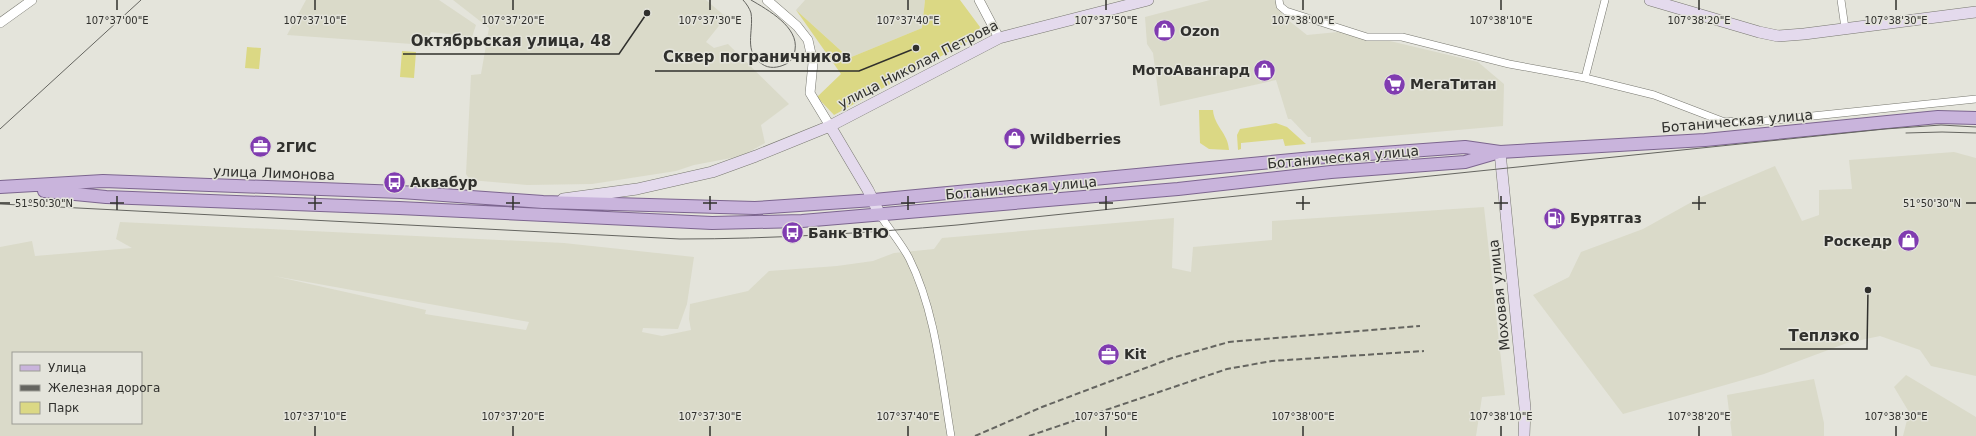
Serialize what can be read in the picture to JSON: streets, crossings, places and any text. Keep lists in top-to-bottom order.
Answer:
{
  "streets": {
    "main road": [
      "улица Николая Петрова",
      "Ботаническая улица",
      "улица Лимонова",
      "Моховая улица"
    ]
  },
  "crossings": [
    ["улица Николая Петрова", "Ботаническая улица"],
    ["улица Николая Петрова", "улица Лимонова"],
    ["Ботаническая улица", "улица Лимонова"],
    ["Ботаническая улица", "Моховая улица"]
  ],
  "places": {
    "other": ["Октябрьская улица, 48", "Сквер пограничников", "Теплэко"],
    "shop": [
      "Ozon",
      "МотоАвангард",
      "Wildberries",
      "Роскедр"
    ],
    "supermarket": ["МегаТитан"],
    "office": ["2ГИС", "Kit"],
    "bus stop": ["Аквабур", "Банк ВТЮ"],
    "fuel station": ["Бурятгаз"]
  },
  "legend": ["Улица", "Железная дорога", "Парк"],
  "coordinates": [
    "107°37'00\"E",
    "107°37'10\"E",
    "107°37'20\"E",
    "107°37'30\"E",
    "107°37'40\"E",
    "107°37'50\"E",
    "107°38'00\"E",
    "107°38'10\"E",
    "107°38'20\"E",
    "107°38'30\"E",
    "51°50'30\"N"
  ]
}
